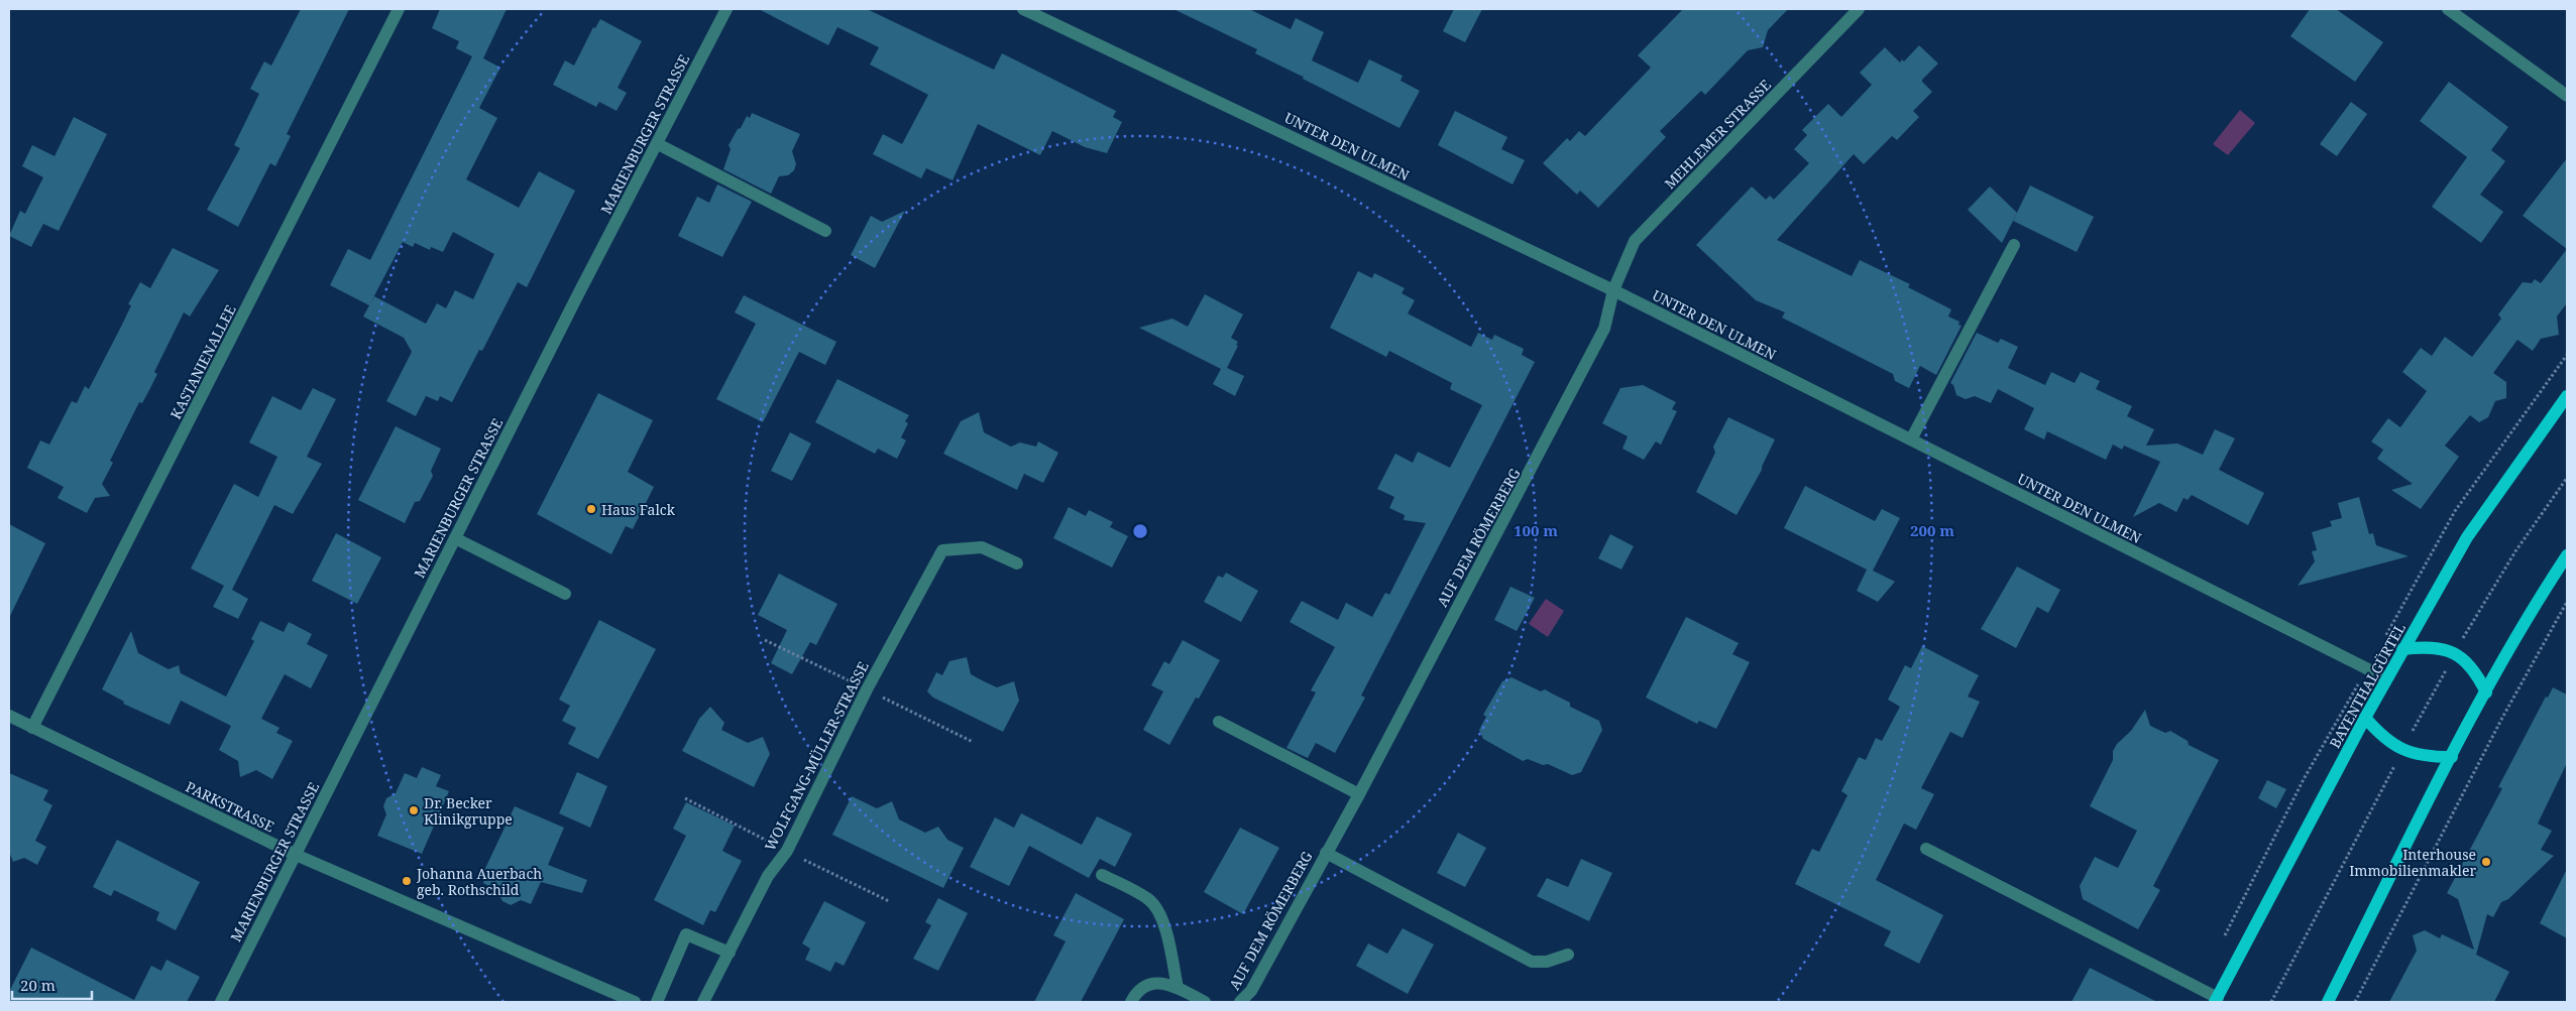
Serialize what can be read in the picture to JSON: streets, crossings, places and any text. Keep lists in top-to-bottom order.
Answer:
{
  "streets": {
    "main road": ["BAYENTHALGÜRTEL"],
    "street": [
      "MARIENBURGER STRASSE",
      "MEHLEMER STRASSE",
      "UNTER DEN ULMEN",
      "KASTANIENALLEE",
      "AUF DEM RÖMERBERG",
      "WOLFGANG-MÜLLER-STRASSE",
      "PARKSTRASSE"
    ]
  },
  "crossings": [
    ["MARIENBURGER STRASSE", "PARKSTRASSE"],
    ["MEHLEMER STRASSE", "UNTER DEN ULMEN"],
    ["MEHLEMER STRASSE", "AUF DEM RÖMERBERG"],
    ["UNTER DEN ULMEN", "AUF DEM RÖMERBERG"],
    ["UNTER DEN ULMEN", "BAYENTHALGÜRTEL"],
    ["KASTANIENALLEE", "PARKSTRASSE"]
  ],
  "places": [
    "Haus Falck",
    "Dr. Becker Klinikgruppe",
    "Interhouse Immobilienmakler",
    "Johanna Auerbach geb. Rothschild"
  ],
  "scale_bar": "20 m",
  "rings": ["100 m", "200 m"]
}
